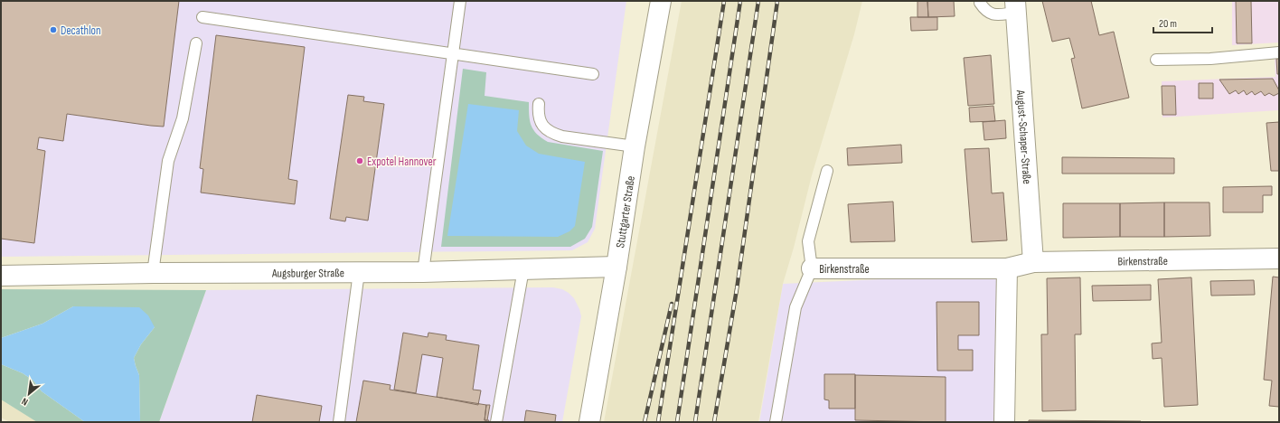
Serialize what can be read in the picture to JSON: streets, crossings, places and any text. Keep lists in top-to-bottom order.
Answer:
{
  "streets": {
    "street": [
      "August-Schaper-Straße",
      "Stuttgarter Straße",
      "Birkenstraße",
      "Augsburger Straße"
    ]
  },
  "crossings": [
    ["August-Schaper-Straße", "Birkenstraße"],
    ["Stuttgarter Straße", "Augsburger Straße"]
  ],
  "places": ["Decathlon", "Expotel Hannover"],
  "scale_bar": "20 m",
  "north": "bottom left"
}
